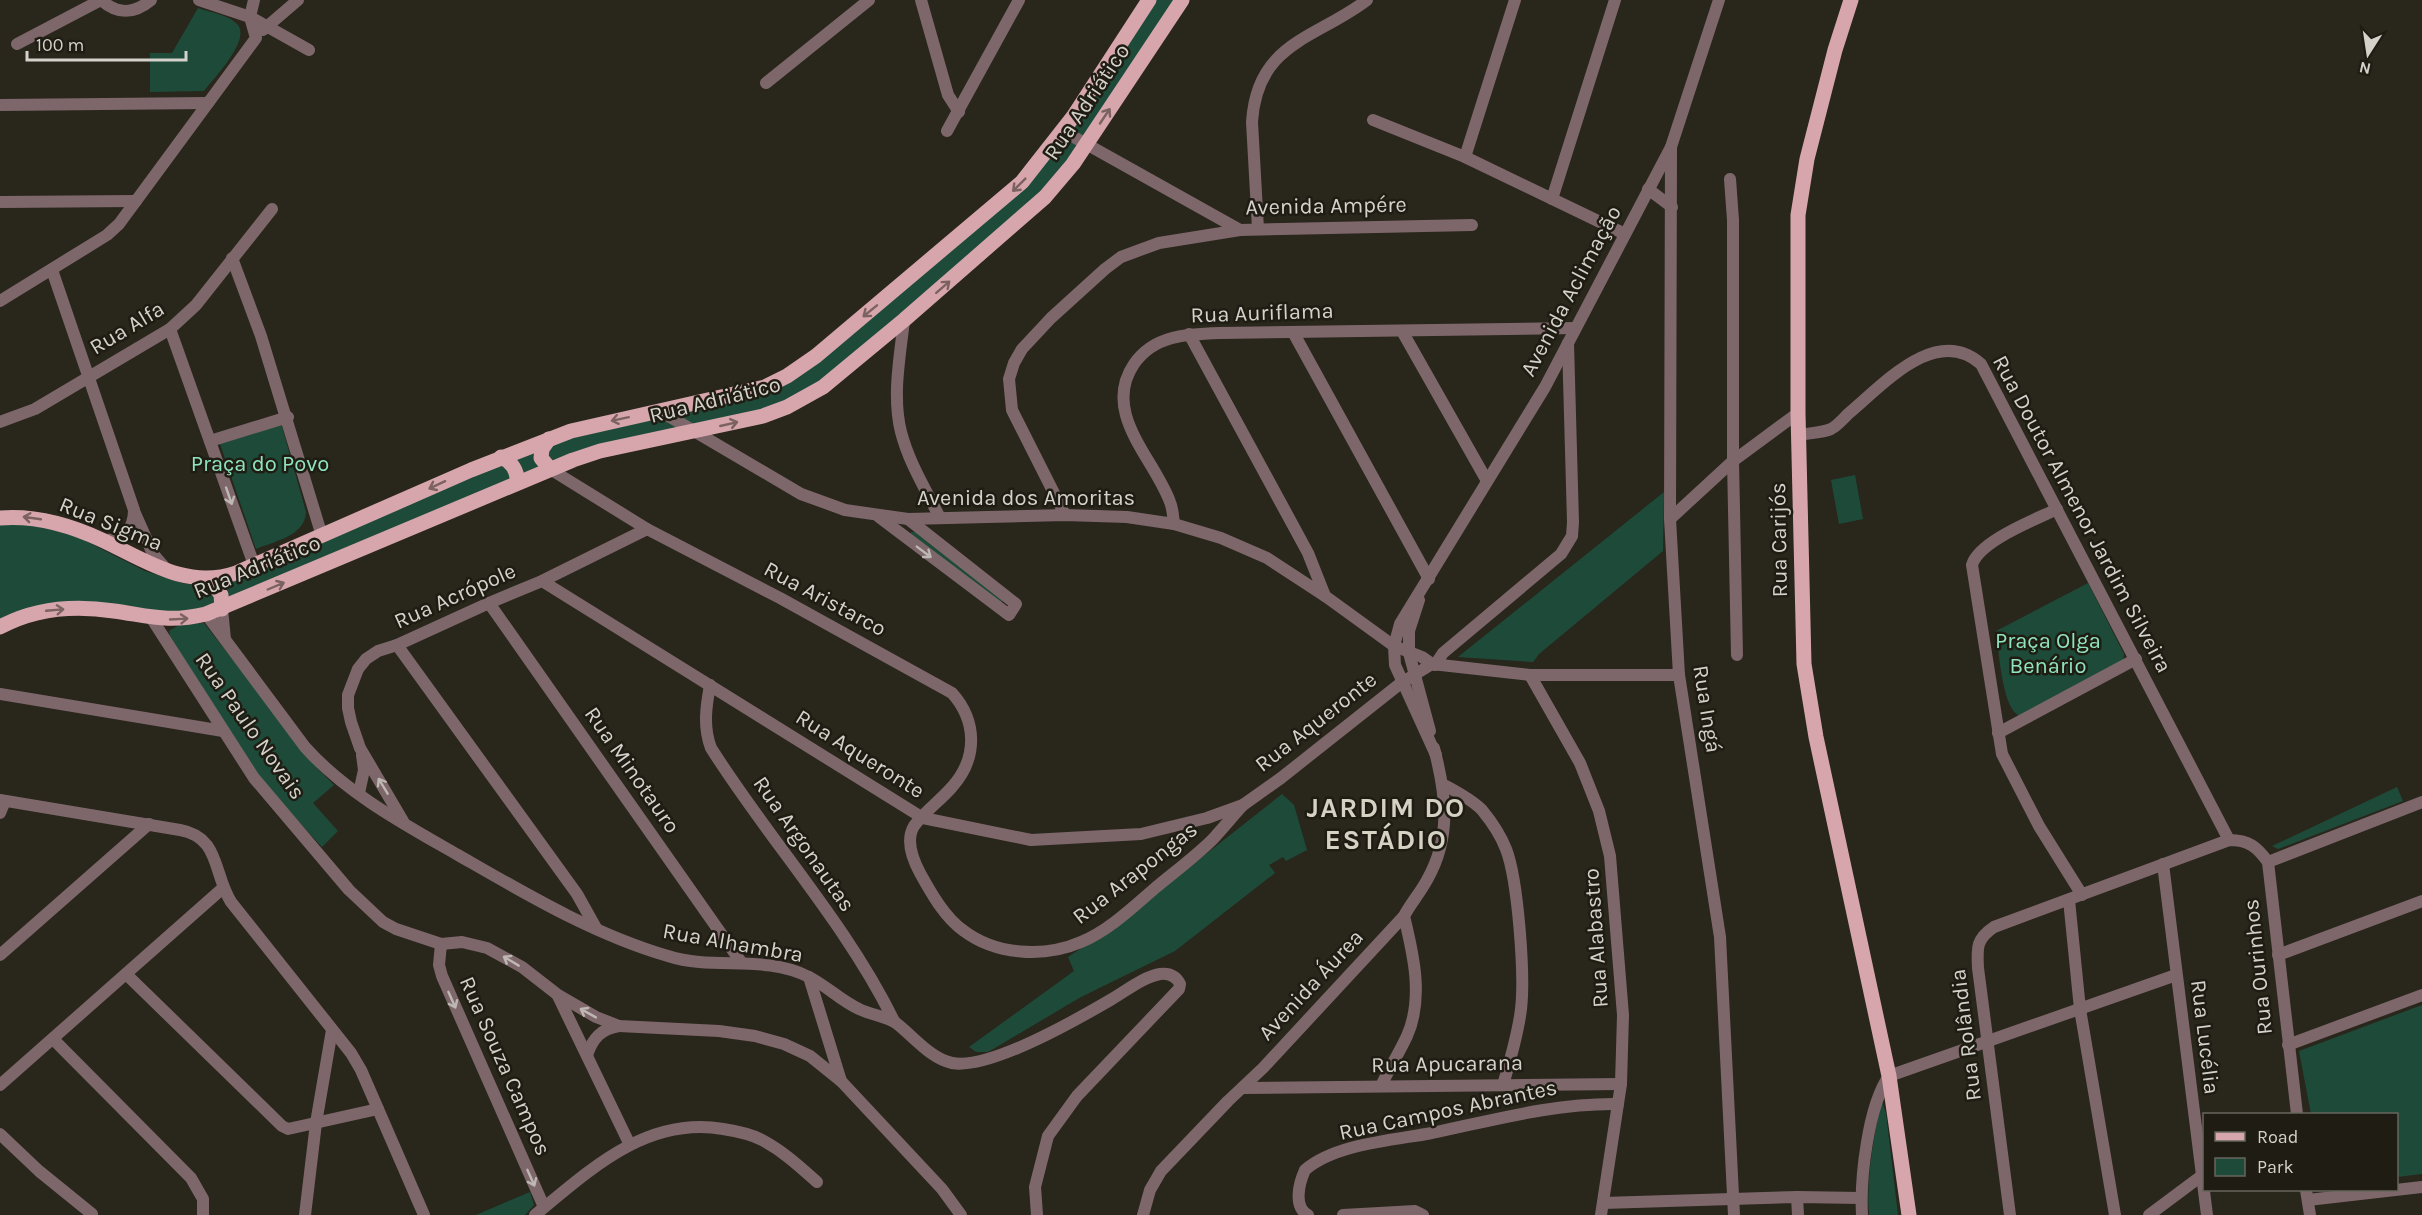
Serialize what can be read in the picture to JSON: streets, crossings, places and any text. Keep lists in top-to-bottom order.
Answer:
{
  "streets": {
    "main road": ["Rua Adriático", "Rua Sigma", "Rua Carijós"],
    "street": [
      "Avenida Ampére",
      "Avenida Aclimação",
      "Rua Auriflama",
      "Rua Alfa",
      "Avenida dos Amoritas",
      "Rua Doutor Almenor Jardim Silveira",
      "Rua Acrópole",
      "Rua Aristarco",
      "Rua Ingá",
      "Rua Aqueronte",
      "Rua Paulo Novais",
      "Rua Minotauro",
      "Rua Argonautas",
      "Rua Arapongas",
      "Rua Alabastro",
      "Rua Alhambra",
      "Rua Ourinhos",
      "Avenida Áurea",
      "Rua Rolândia",
      "Rua Lucélia",
      "Rua Apucarana",
      "Rua Souza Campos",
      "Rua Campos Abrantes"
    ]
  },
  "crossings": [
    ["Rua Adriático", "Avenida Ampére"],
    ["Rua Adriático", "Avenida dos Amoritas"],
    ["Rua Adriático", "Rua Sigma"],
    ["Rua Adriático", "Rua Aristarco"],
    ["Rua Adriático", "Rua Paulo Novais"],
    ["Rua Adriático", "Rua Alhambra"],
    ["Avenida Aclimação", "Rua Auriflama"],
    ["Avenida Aclimação", "Avenida dos Amoritas"],
    ["Avenida Aclimação", "Rua Ingá"],
    ["Avenida Aclimação", "Avenida Áurea"],
    ["Rua Auriflama", "Avenida dos Amoritas"],
    ["Avenida dos Amoritas", "Rua Ingá"],
    ["Avenida dos Amoritas", "Rua Alabastro"],
    ["Avenida dos Amoritas", "Avenida Áurea"],
    ["Rua Doutor Almenor Jardim Silveira", "Rua Carijós"],
    ["Rua Doutor Almenor Jardim Silveira", "Rua Rolândia"],
    ["Rua Acrópole", "Rua Aristarco"],
    ["Rua Acrópole", "Rua Aqueronte"],
    ["Rua Acrópole", "Rua Minotauro"],
    ["Rua Acrópole", "Rua Alhambra"],
    ["Rua Aristarco", "Rua Aqueronte"],
    ["Rua Aristarco", "Rua Arapongas"],
    ["Rua Aqueronte", "Rua Argonautas"],
    ["Rua Aqueronte", "Rua Arapongas"],
    ["Rua Aqueronte", "Avenida Áurea"],
    ["Rua Paulo Novais", "Rua Souza Campos"],
    ["Rua Minotauro", "Rua Alhambra"],
    ["Rua Argonautas", "Rua Alhambra"],
    ["Rua Alabastro", "Rua Apucarana"],
    ["Rua Alabastro", "Rua Campos Abrantes"],
    ["Avenida Áurea", "Rua Apucarana"],
    ["Rua Rolândia", "Rua Lucélia"]
  ],
  "districts": ["JARDIM DO ESTÁDIO"],
  "parks": ["Praça do Povo", "Praça Olga Benário"],
  "legend": ["Road", "Park"],
  "scale_bar": "100 m",
  "north": "bottom"
}
